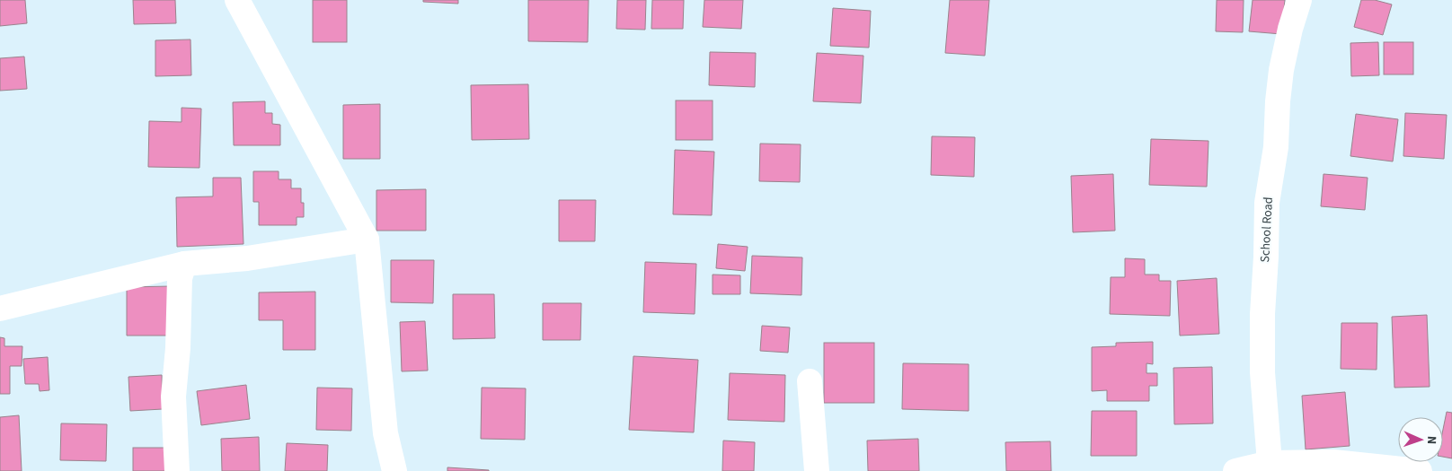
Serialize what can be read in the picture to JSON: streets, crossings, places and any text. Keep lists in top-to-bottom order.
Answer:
{
  "streets": {
    "street": ["School Road"]
  },
  "north": "right"
}
